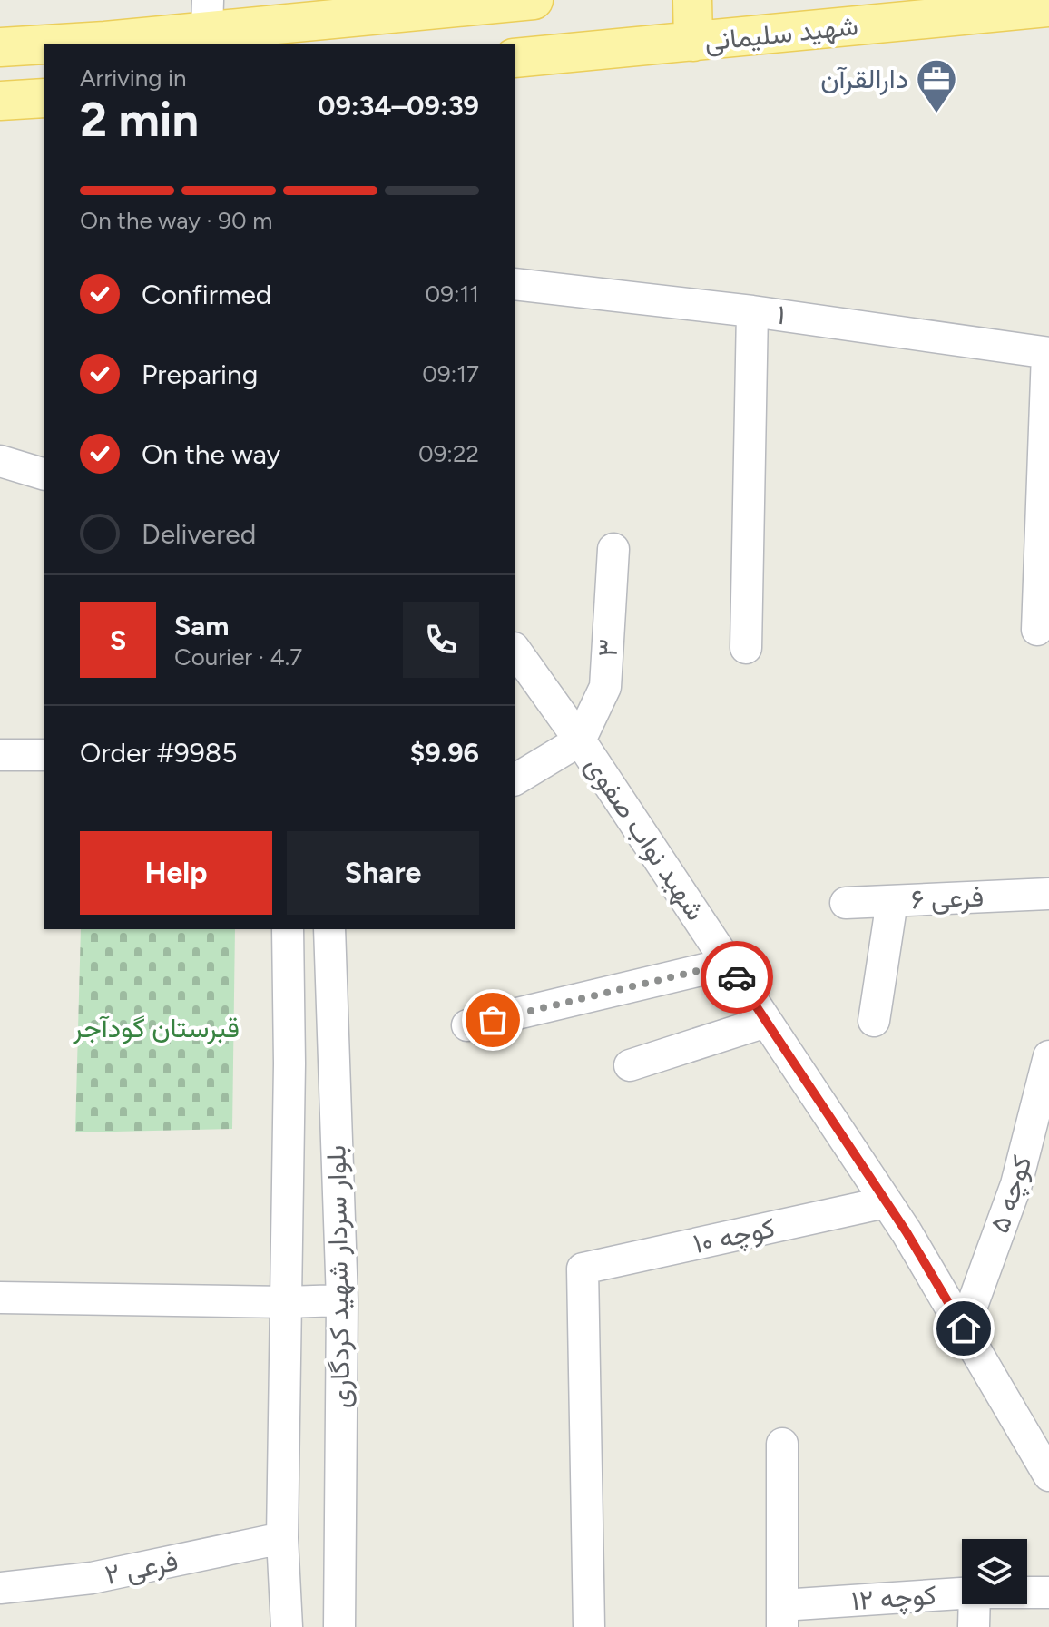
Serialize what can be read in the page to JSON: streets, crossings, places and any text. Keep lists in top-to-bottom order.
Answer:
{
  "streets": {
    "main road": ["شهید سلیمانی"],
    "street": [
      "۱",
      "۳",
      "شهید نواب صفوی",
      "فرعی ۶",
      "کوچه ۵",
      "کوچه ۱۰",
      "بلوار سردار شهید کردگاری",
      "فرعی ۲",
      "کوچه ۱۲"
    ]
  },
  "crossings": [
    ["۳", "شهید نواب صفوی"],
    ["شهید نواب صفوی", "کوچه ۵"],
    ["شهید نواب صفوی", "کوچه ۱۰"],
    ["بلوار سردار شهید کردگاری", "فرعی ۲"]
  ],
  "parks": ["قبرستان گودآجر"],
  "places": {
    "office": ["دارالقرآن"]
  },
  "page": {
    "heading": ["2 min", "Arriving in", "09:34–09:39"],
    "panel": [
      "Sam",
      "Courier · 4.7",
      "Order #9985",
      "$9.96"
    ],
    "bar": "On the way · 90 m",
    "list": [
      ["Confirmed", "09:11"],
      ["Preparing", "09:17"],
      ["On the way", "09:22"],
      "Delivered"
    ],
    "round": "S",
    "buttons": ["Help", "Share"]
  }
}
